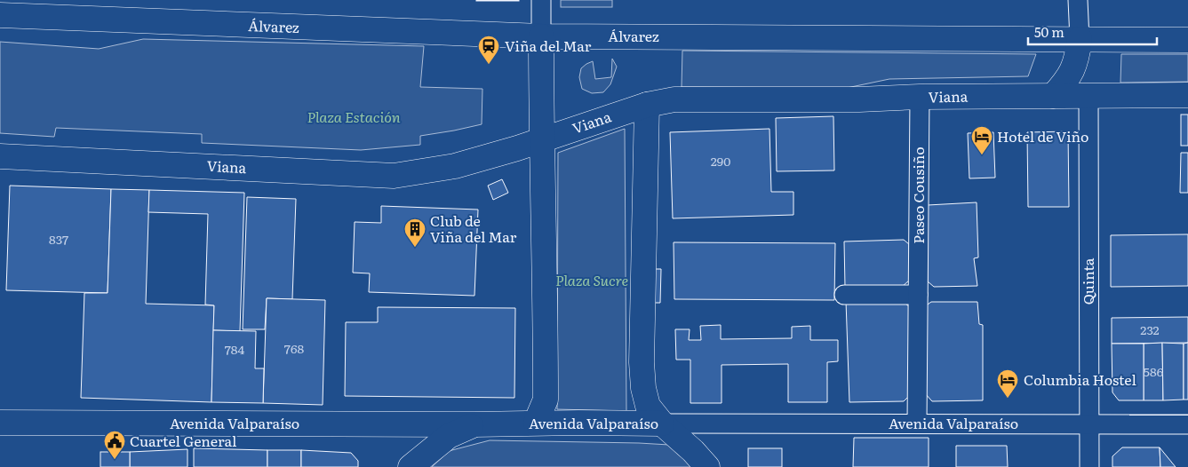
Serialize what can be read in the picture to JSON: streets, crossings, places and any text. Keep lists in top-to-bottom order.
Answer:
{
  "streets": {
    "main road": ["Álvarez", "Viana", "Avenida Valparaíso"],
    "street": ["Paseo Cousiño", "Quinta"]
  },
  "crossings": [
    ["Viana", "Paseo Cousiño"],
    ["Viana", "Quinta"],
    ["Paseo Cousiño", "Avenida Valparaíso"],
    ["Quinta", "Avenida Valparaíso"]
  ],
  "parks": ["Plaza Estación", "Plaza Sucre"],
  "places": {
    "station": ["Viña del Mar"],
    "hotel": ["Hotel de Viño", "Columbia Hostel"],
    "building": ["Club de Viña del Mar"],
    "public building": ["Cuartel General"]
  },
  "house_numbers": [
    "290",
    "837",
    "232",
    "768",
    "784",
    "586"
  ],
  "scale_bar": "50 m"
}
